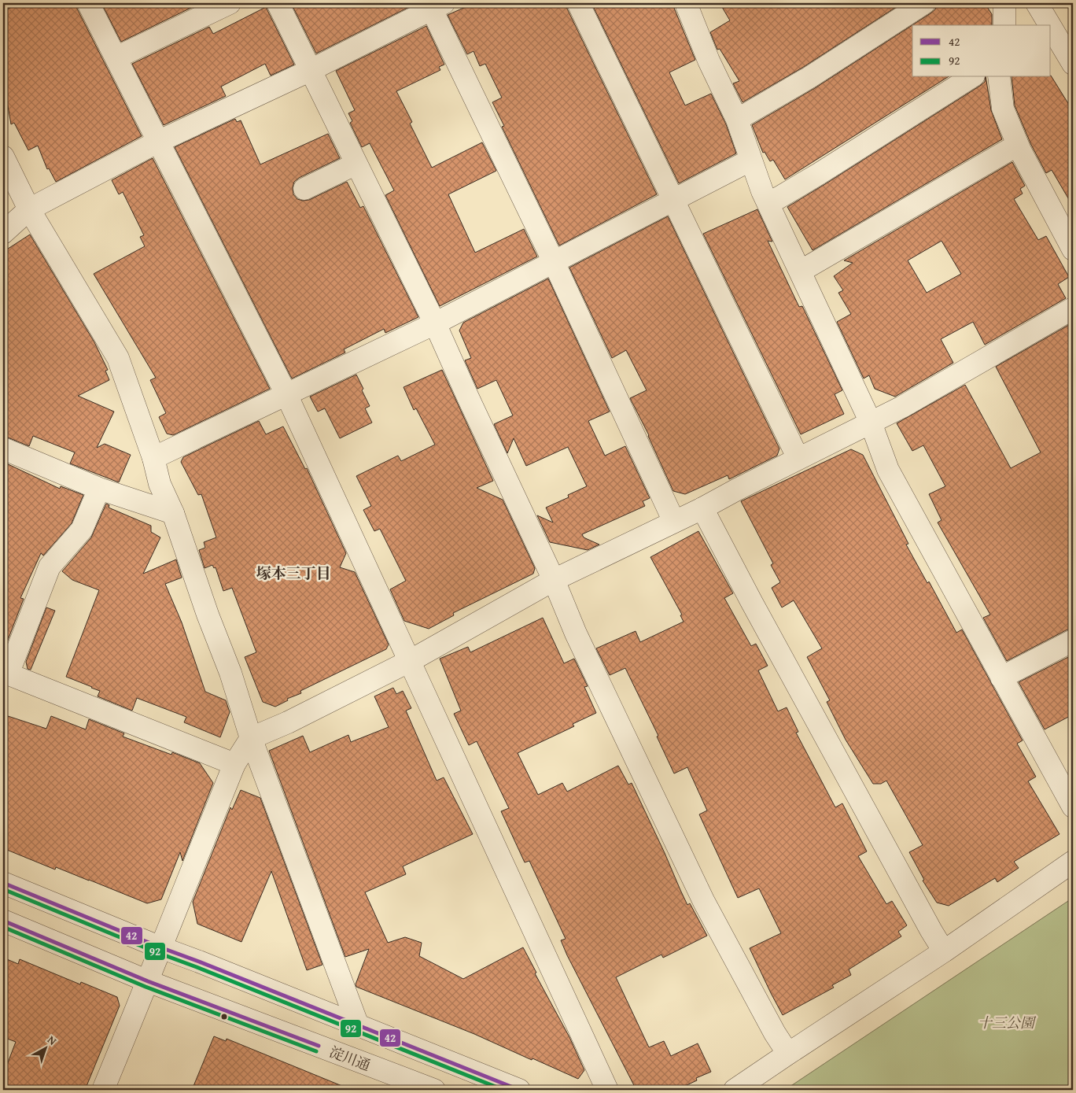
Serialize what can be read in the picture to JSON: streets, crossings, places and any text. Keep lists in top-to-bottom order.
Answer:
{
  "streets": {
    "street": ["淀川通"]
  },
  "districts": ["塚本三丁目"],
  "parks": ["十三公園"],
  "lines": ["transit line 42", "transit line 92"],
  "legend": ["42", "92"],
  "north": "top right"
}
